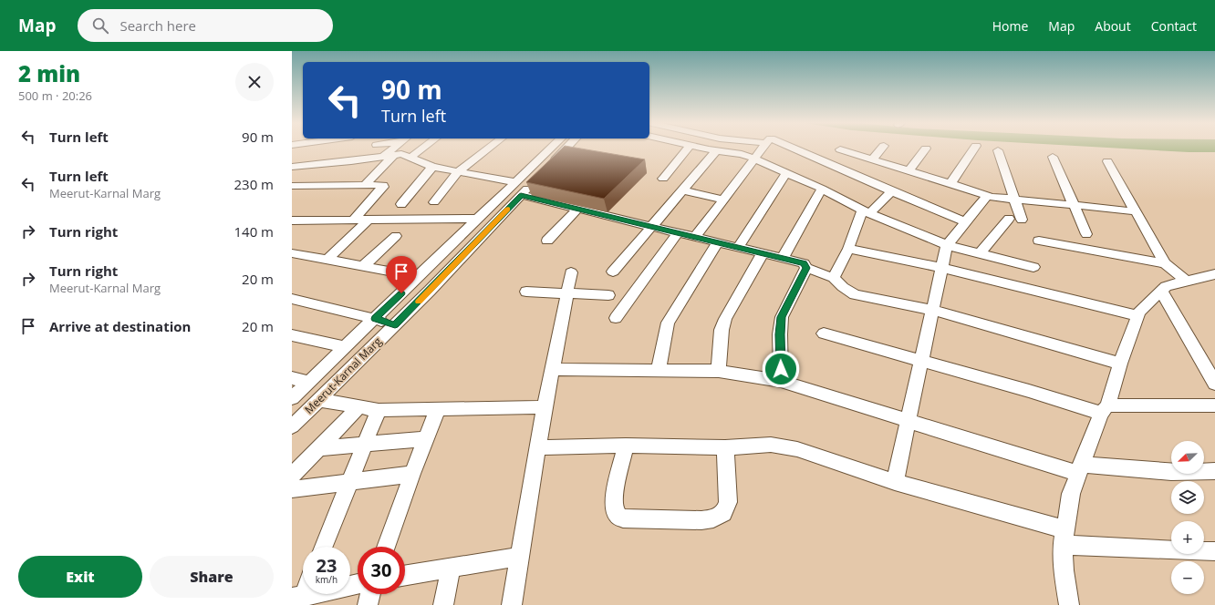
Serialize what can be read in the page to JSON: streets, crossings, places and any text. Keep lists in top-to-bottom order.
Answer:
{
  "streets": {
    "street": ["Meerut-Karnal Marg"]
  },
  "north": "bottom left",
  "page": {
    "header": "Map",
    "search": "Search here",
    "nav": [
      "Home",
      "Map",
      "About",
      "Contact"
    ],
    "heading": ["2 min", "500 m · 20:26"],
    "turn": ["90 m", "Turn left"],
    "list": [
      {
        "name": "Turn left",
        "value": "90 m"
      },
      {
        "name": "Turn left",
        "note": "Meerut-Karnal Marg",
        "value": "230 m"
      },
      {
        "name": "Turn right",
        "value": "140 m"
      },
      {
        "name": "Turn right",
        "note": "Meerut-Karnal Marg",
        "value": "20 m"
      },
      {
        "name": "Arrive at destination",
        "value": "20 m"
      }
    ],
    "map_buttons": ["+", "−"],
    "speed": "23 km/h",
    "limit": "30",
    "buttons": ["Exit", "Share"]
  }
}
